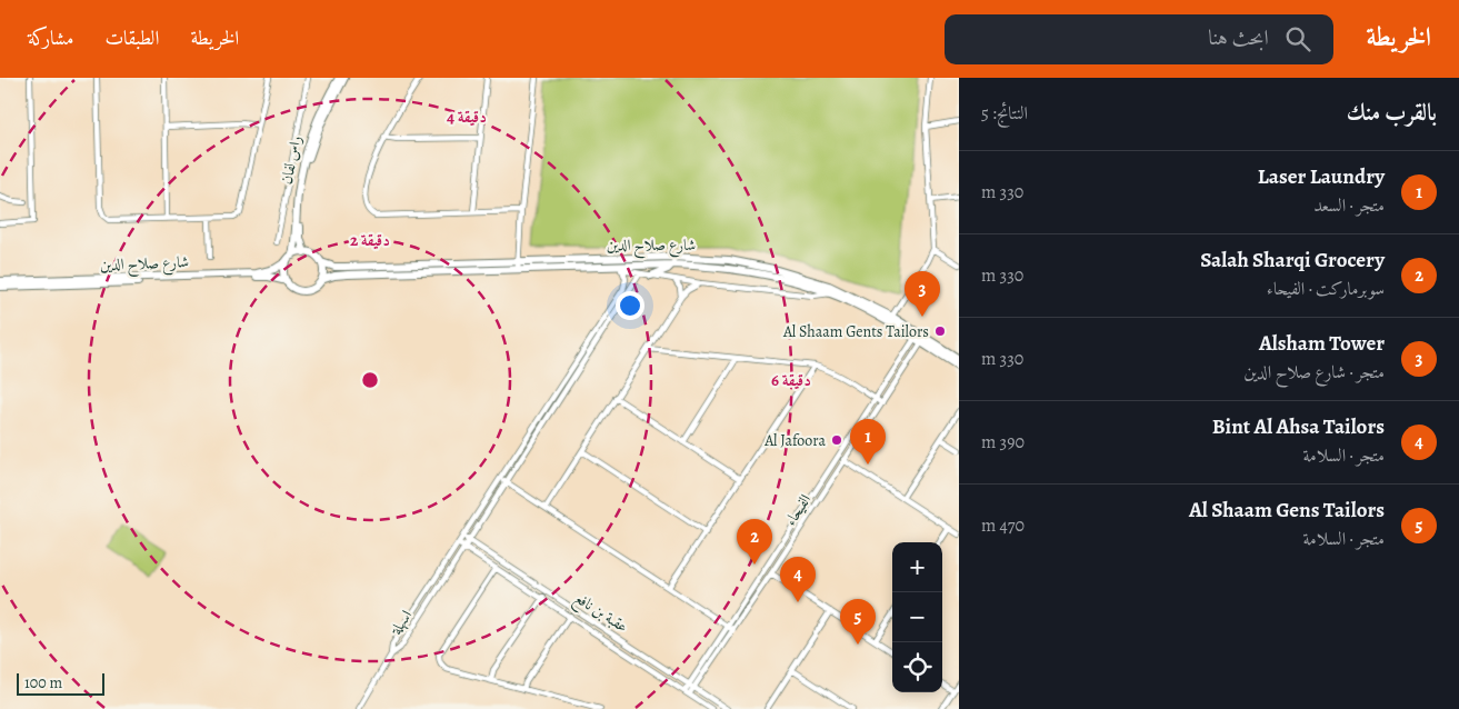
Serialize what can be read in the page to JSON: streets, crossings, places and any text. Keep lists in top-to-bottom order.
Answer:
{
  "streets": {
    "street": [
      "راس لفان",
      "شارع صلاح الدين",
      "الفيحاء",
      "عقبة بن نافع",
      "اسهلة"
    ]
  },
  "crossings": [
    ["راس لفان", "شارع صلاح الدين"],
    ["شارع صلاح الدين", "الفيحاء"],
    ["شارع صلاح الدين", "اسهلة"],
    ["الفيحاء", "عقبة بن نافع"],
    ["عقبة بن نافع", "اسهلة"]
  ],
  "places": ["Al Shaam Gents Tailors", "Al Jafoora"],
  "scale_bar": "100 m",
  "page": {
    "header": "الخريطة",
    "search": "ابحث هنا",
    "nav": ["الخريطة", "الطبقات", "مشاركة"],
    "heading": ["بالقرب منك", "النتائج: 5"],
    "list": [
      {
        "mark": "1",
        "name": "Laser Laundry",
        "note": "متجر · السعد",
        "value": "330 m"
      },
      {
        "mark": "2",
        "name": "Salah Sharqi Grocery",
        "note": "سوبرماركت · الفيحاء",
        "value": "330 m"
      },
      {
        "mark": "3",
        "name": "Alsham Tower",
        "note": "متجر · شارع صلاح الدين",
        "value": "330 m"
      },
      {
        "mark": "4",
        "name": "Bint Al Ahsa Tailors",
        "note": "متجر · السلامة",
        "value": "390 m"
      },
      {
        "mark": "5",
        "name": "Al Shaam Gens Tailors",
        "note": "متجر · السلامة",
        "value": "470 m"
      }
    ],
    "pins": [
      "3",
      "1",
      "2",
      "4",
      "5"
    ],
    "map_buttons": ["+", "−"],
    "scale": "100 m"
  },
  "rings": ["4 دقيقة", "2 دقيقة", "6 دقيقة"]
}
